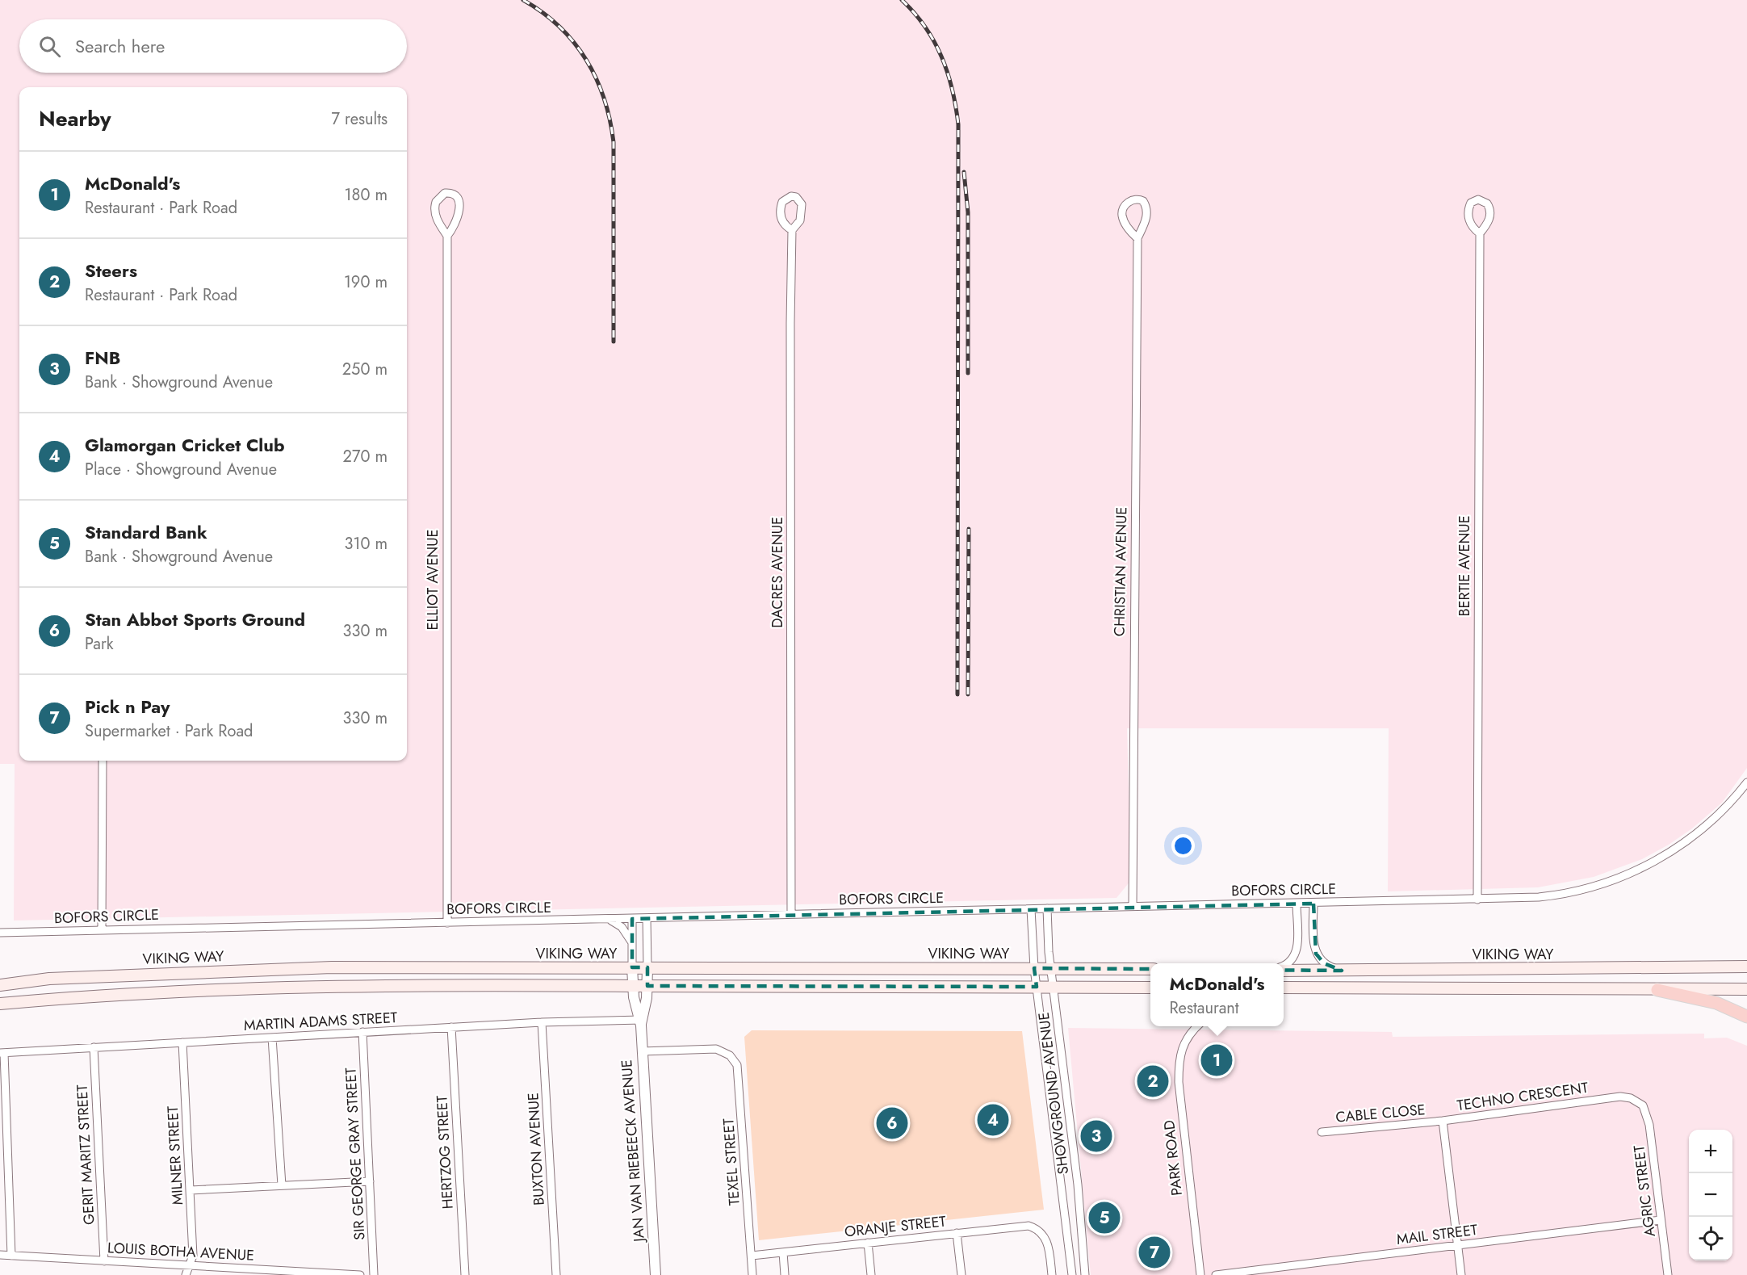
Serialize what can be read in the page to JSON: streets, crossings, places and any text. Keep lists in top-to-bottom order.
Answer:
{
  "streets": {
    "main road": ["VIKING WAY"],
    "street": [
      "BERTIE AVENUE",
      "CHRISTIAN AVENUE",
      "DACRES AVENUE",
      "ELLIOT AVENUE",
      "BOFORS CIRCLE",
      "MARTIN ADAMS STREET",
      "SHOWGROUND AVENUE",
      "TECHNO CRESCENT",
      "CABLE CLOSE",
      "BUXTON AVENUE",
      "JAN VAN RIEBEECK AVENUE",
      "HERTZOG STREET",
      "SIR GEORGE GRAY STREET",
      "GERIT MARITZ STREET",
      "MILNER STREET",
      "PARK ROAD",
      "TEXEL STREET",
      "AGRIC STREET",
      "ORANJE STREET",
      "MAIL STREET",
      "LOUIS BOTHA AVENUE"
    ]
  },
  "crossings": [
    ["BERTIE AVENUE", "BOFORS CIRCLE"],
    ["CHRISTIAN AVENUE", "BOFORS CIRCLE"],
    ["DACRES AVENUE", "BOFORS CIRCLE"],
    ["ELLIOT AVENUE", "BOFORS CIRCLE"],
    ["BOFORS CIRCLE", "SHOWGROUND AVENUE"],
    ["BOFORS CIRCLE", "JAN VAN RIEBEECK AVENUE"],
    ["VIKING WAY", "SHOWGROUND AVENUE"],
    ["VIKING WAY", "JAN VAN RIEBEECK AVENUE"],
    ["MARTIN ADAMS STREET", "BUXTON AVENUE"],
    ["MARTIN ADAMS STREET", "JAN VAN RIEBEECK AVENUE"],
    ["MARTIN ADAMS STREET", "HERTZOG STREET"],
    ["MARTIN ADAMS STREET", "SIR GEORGE GRAY STREET"],
    ["MARTIN ADAMS STREET", "GERIT MARITZ STREET"],
    ["MARTIN ADAMS STREET", "MILNER STREET"],
    ["TECHNO CRESCENT", "CABLE CLOSE"],
    ["TECHNO CRESCENT", "AGRIC STREET"],
    ["TECHNO CRESCENT", "MAIL STREET"],
    ["JAN VAN RIEBEECK AVENUE", "TEXEL STREET"],
    ["GERIT MARITZ STREET", "LOUIS BOTHA AVENUE"],
    ["MILNER STREET", "LOUIS BOTHA AVENUE"],
    ["TEXEL STREET", "ORANJE STREET"],
    ["AGRIC STREET", "MAIL STREET"]
  ],
  "page": {
    "search": "Search here",
    "heading": ["Nearby", "7 results"],
    "list": [
      {
        "mark": "1",
        "name": "McDonald's",
        "note": "Restaurant · Park Road",
        "value": "180 m"
      },
      {
        "mark": "2",
        "name": "Steers",
        "note": "Restaurant · Park Road",
        "value": "190 m"
      },
      {
        "mark": "3",
        "name": "FNB",
        "note": "Bank · Showground Avenue",
        "value": "250 m"
      },
      {
        "mark": "4",
        "name": "Glamorgan Cricket Club",
        "note": "Place · Showground Avenue",
        "value": "270 m"
      },
      {
        "mark": "5",
        "name": "Standard Bank",
        "note": "Bank · Showground Avenue",
        "value": "310 m"
      },
      {
        "mark": "6",
        "name": "Stan Abbot Sports Ground",
        "note": "Park",
        "value": "330 m"
      },
      {
        "mark": "7",
        "name": "Pick n Pay",
        "note": "Supermarket · Park Road",
        "value": "330 m"
      }
    ],
    "popup": ["McDonald's", "Restaurant"],
    "pins": [
      "1",
      "2",
      "4",
      "6",
      "3",
      "5",
      "7"
    ],
    "map_buttons": ["+", "−"]
  }
}
